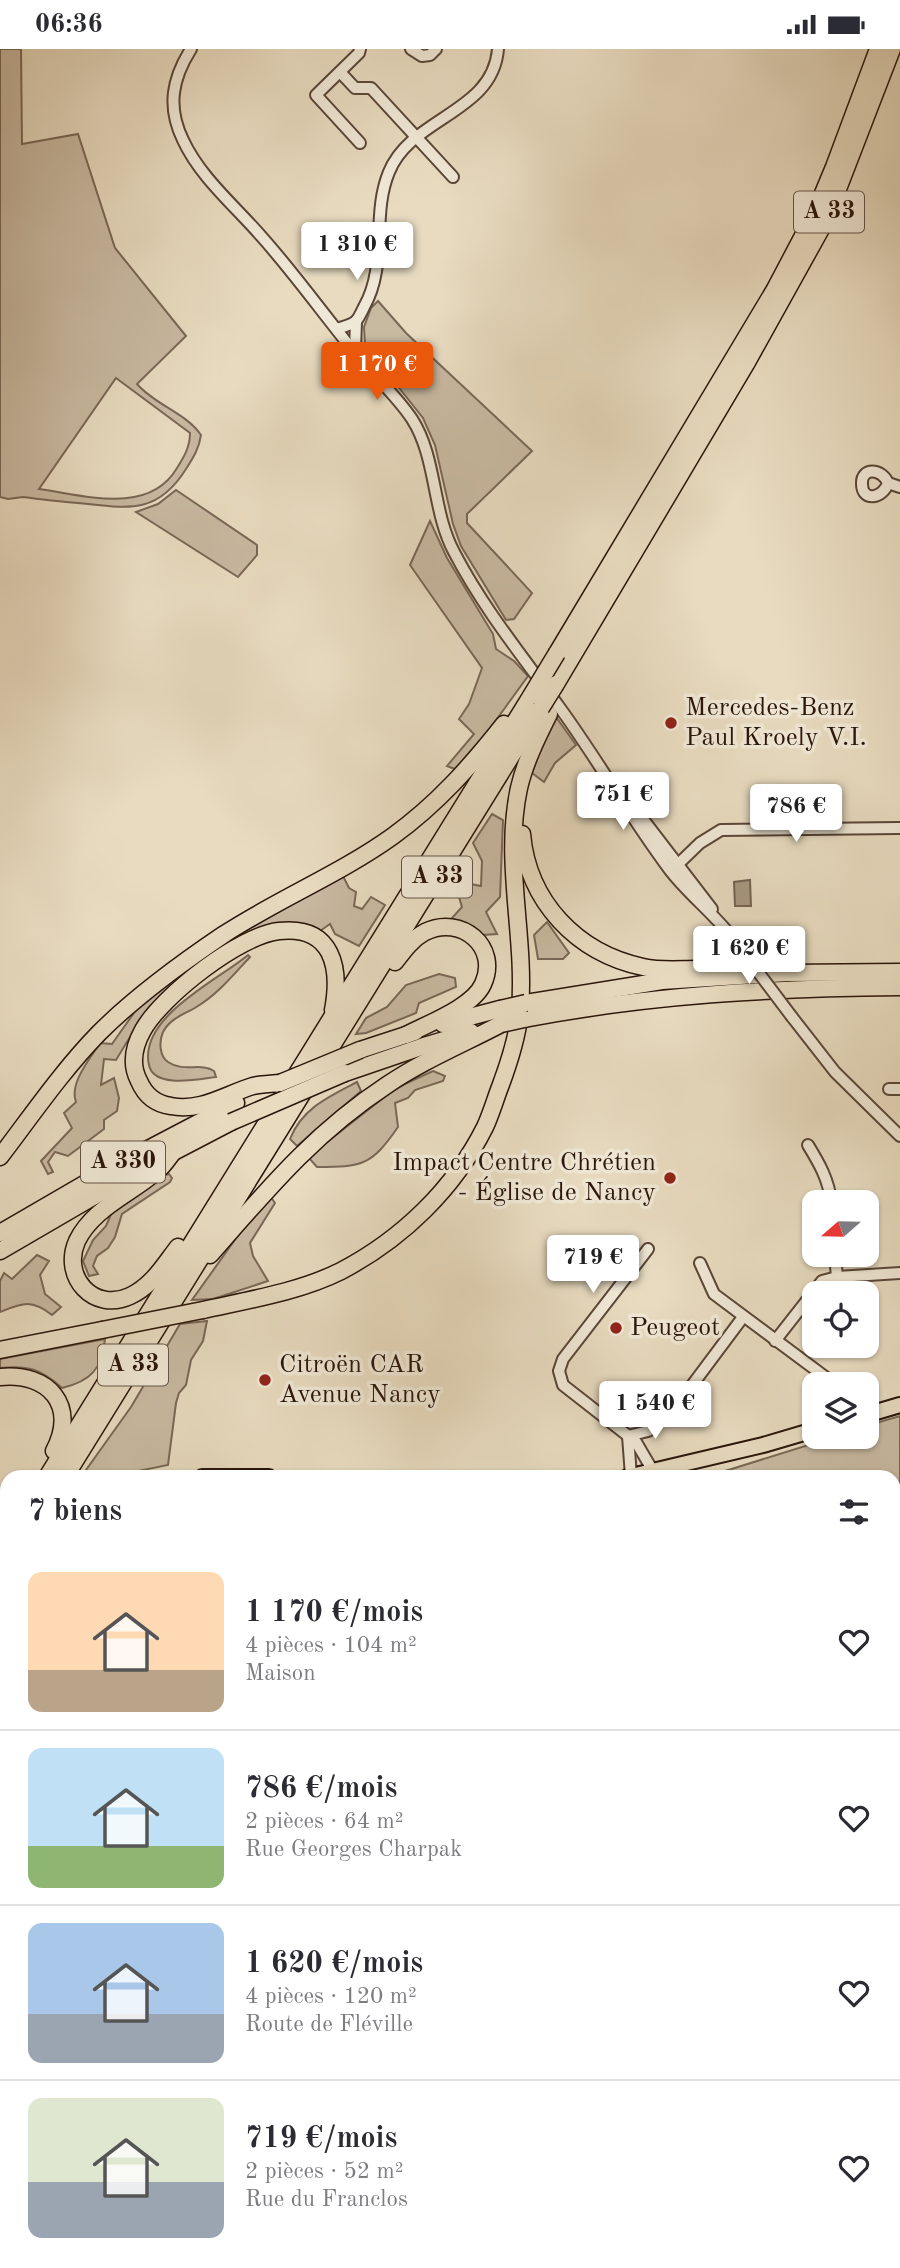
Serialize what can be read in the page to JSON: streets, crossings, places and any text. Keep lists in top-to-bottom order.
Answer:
{
  "streets": {
    "highway": ["A 33", "A 330"]
  },
  "places": [
    "Mercedes-Benz Paul Kroely V.I.",
    "Impact Centre Chrétien - Église de Nancy",
    "Peugeot",
    "Citroën CAR Avenue Nancy"
  ],
  "north": "left",
  "page": {
    "status": "06:36",
    "price": [
      "1 310 €",
      "1 170 €",
      "751 €",
      "786 €",
      "1 620 €",
      "719 €",
      "1 540 €"
    ],
    "heading": "7 biens",
    "list": [
      {
        "name": "1 170 €/mois",
        "note": "4 pièces · 104 m² · Maison"
      },
      {
        "name": "786 €/mois",
        "note": "2 pièces · 64 m² · Rue Georges Charpak"
      },
      {
        "name": "1 620 €/mois",
        "note": "4 pièces · 120 m² · Route de Fléville"
      },
      {
        "name": "719 €/mois",
        "note": "2 pièces · 52 m² · Rue du Franclos"
      }
    ]
  }
}
